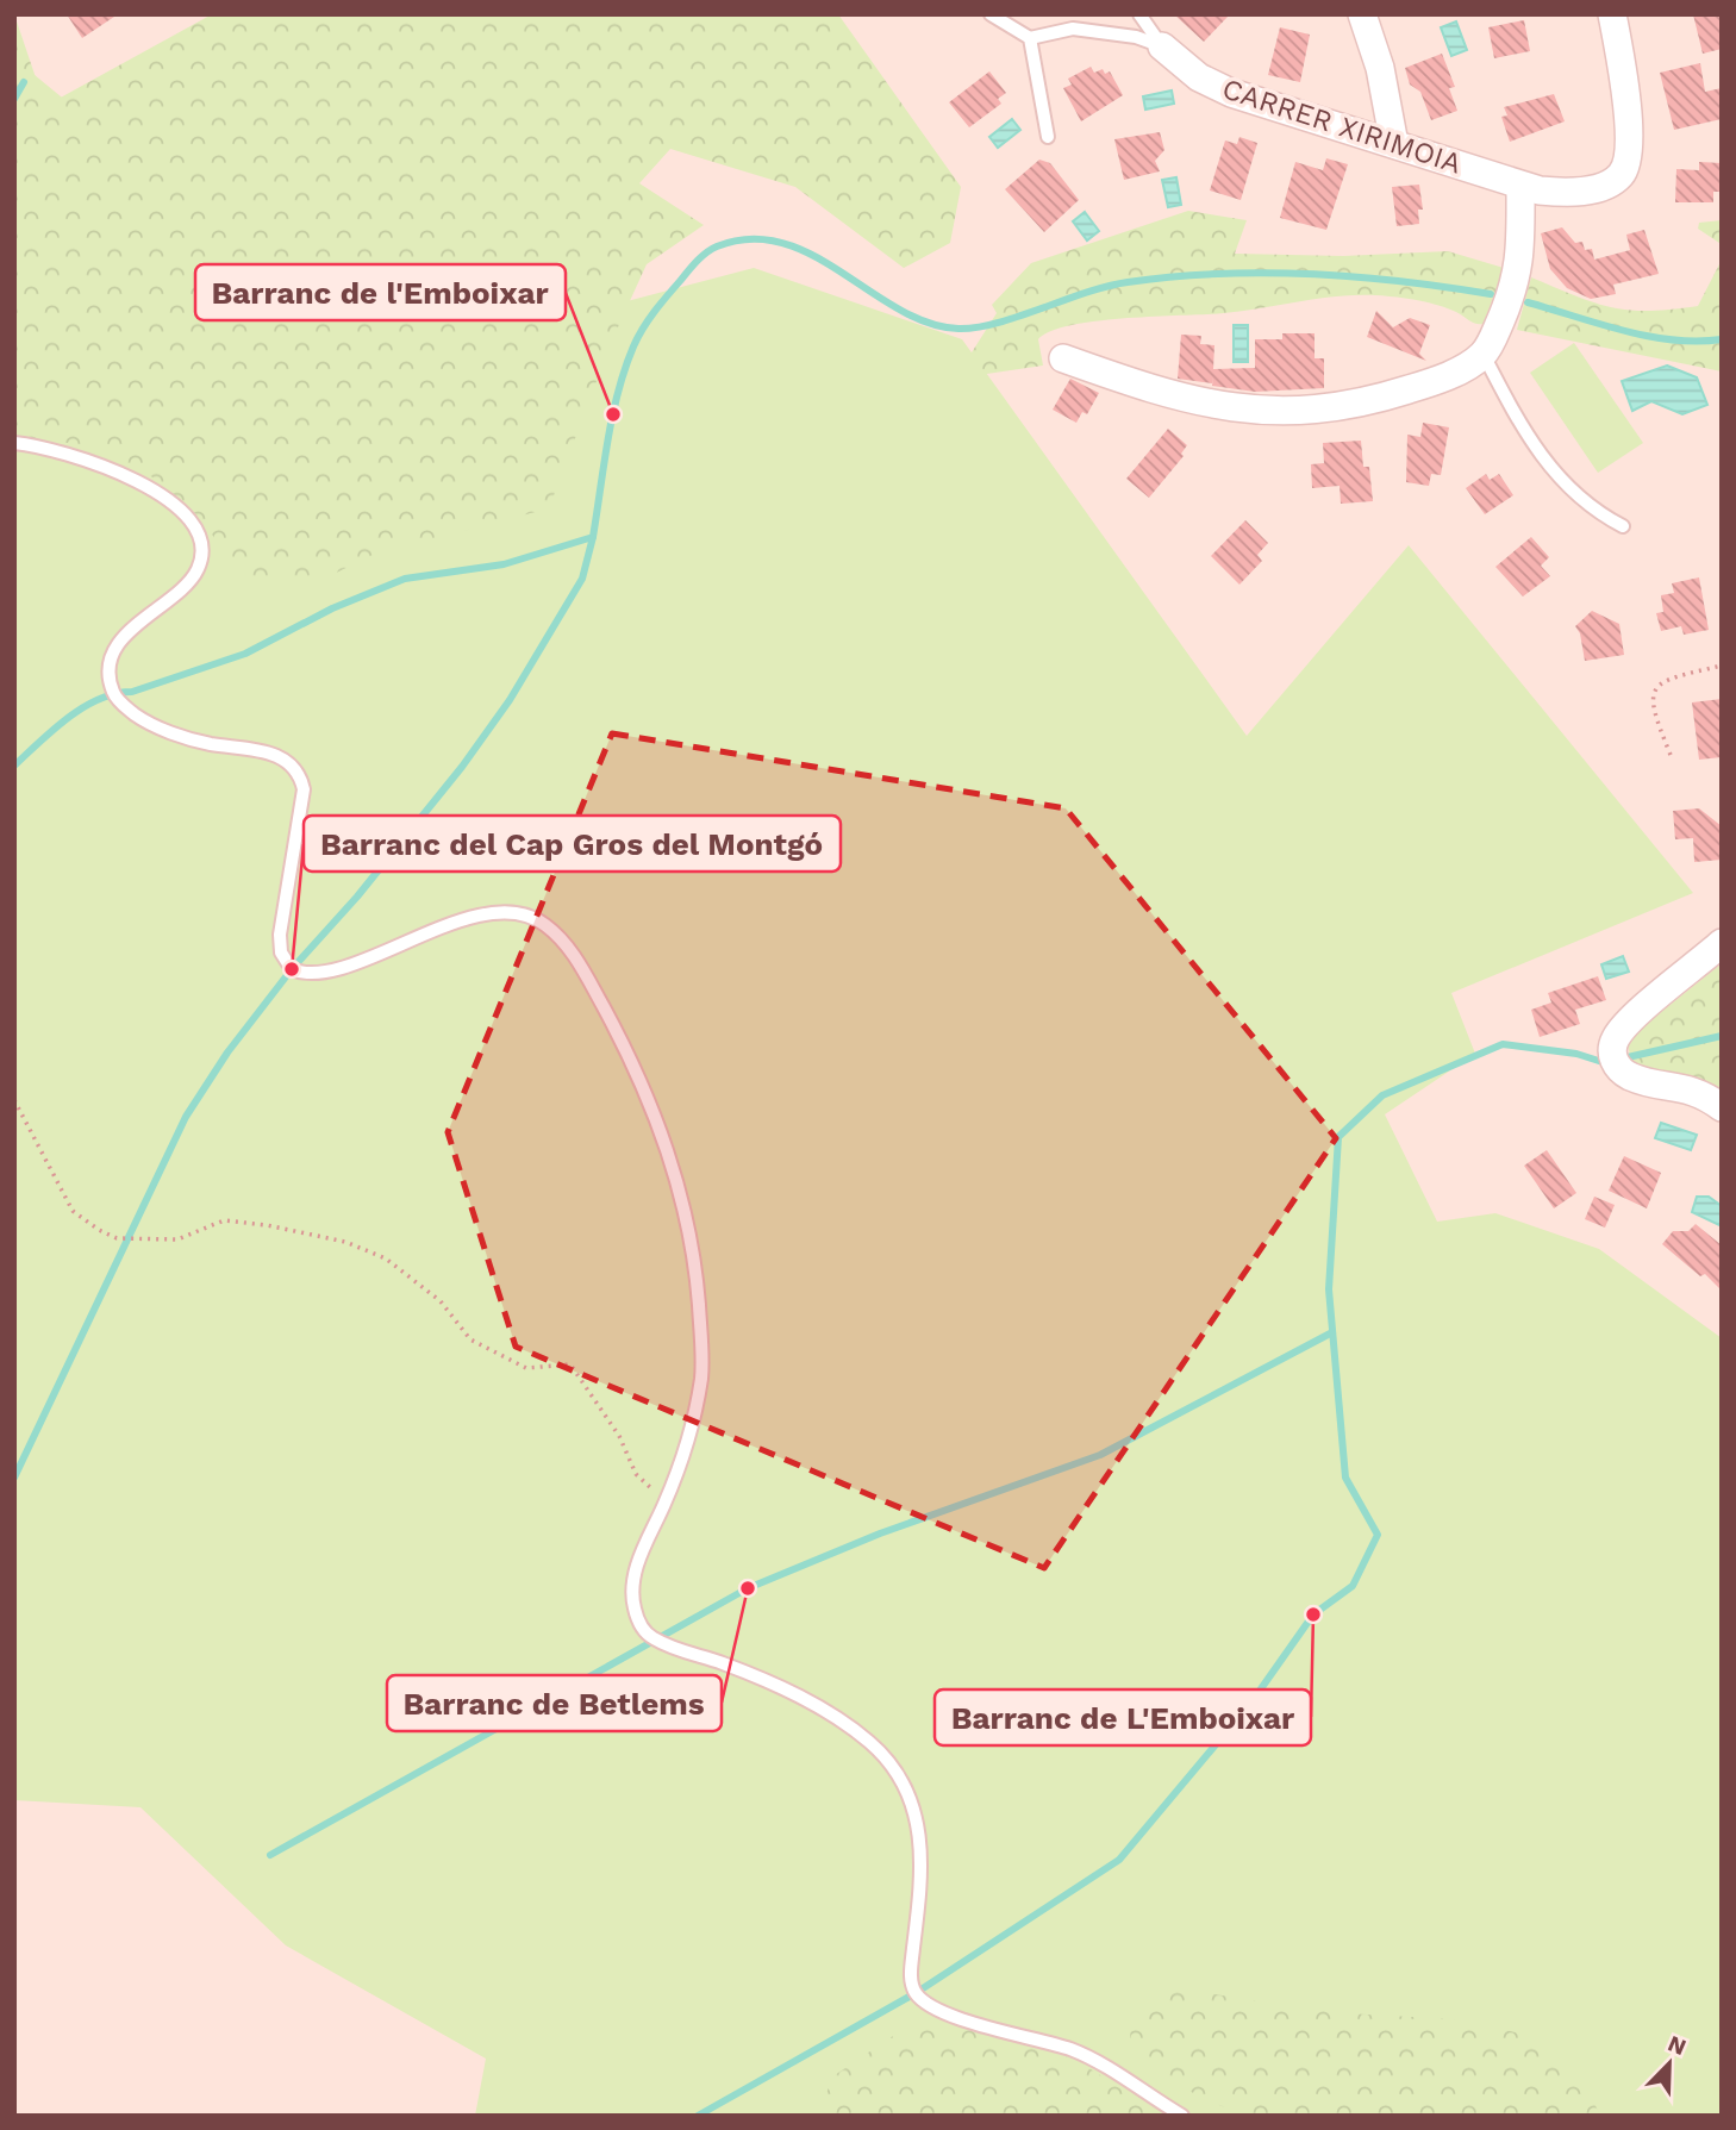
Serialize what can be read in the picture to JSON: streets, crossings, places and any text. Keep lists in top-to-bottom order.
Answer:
{
  "streets": {
    "street": ["CARRER XIRIMOIA"]
  },
  "places": [
    "Barranc de l'Emboixar",
    "Barranc del Cap Gros del Montgó",
    "Barranc de Betlems",
    "Barranc de L'Emboixar"
  ],
  "north": "top right"
}
